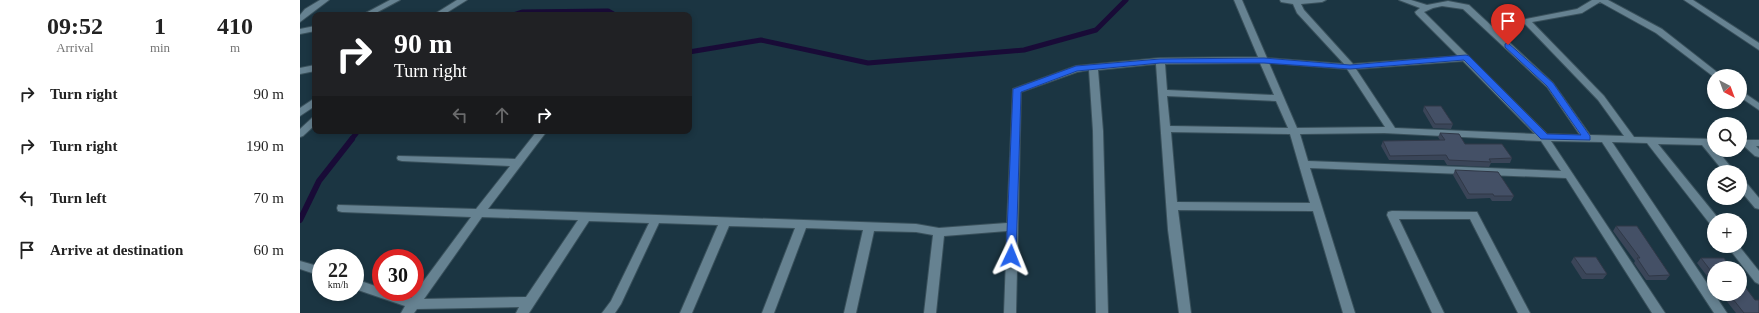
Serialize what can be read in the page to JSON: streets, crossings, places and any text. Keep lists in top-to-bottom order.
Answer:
{
  "north": "bottom right",
  "page": {
    "eta": [
      "09:52",
      "Arrival",
      "1",
      "min",
      "410",
      "m"
    ],
    "turn": ["90 m", "Turn right"],
    "list": [
      {
        "name": "Turn right",
        "value": "90 m"
      },
      {
        "name": "Turn right",
        "value": "190 m"
      },
      {
        "name": "Turn left",
        "value": "70 m"
      },
      {
        "name": "Arrive at destination",
        "value": "60 m"
      }
    ],
    "map_buttons": ["+", "−"],
    "speed": "22 km/h",
    "limit": "30"
  }
}
